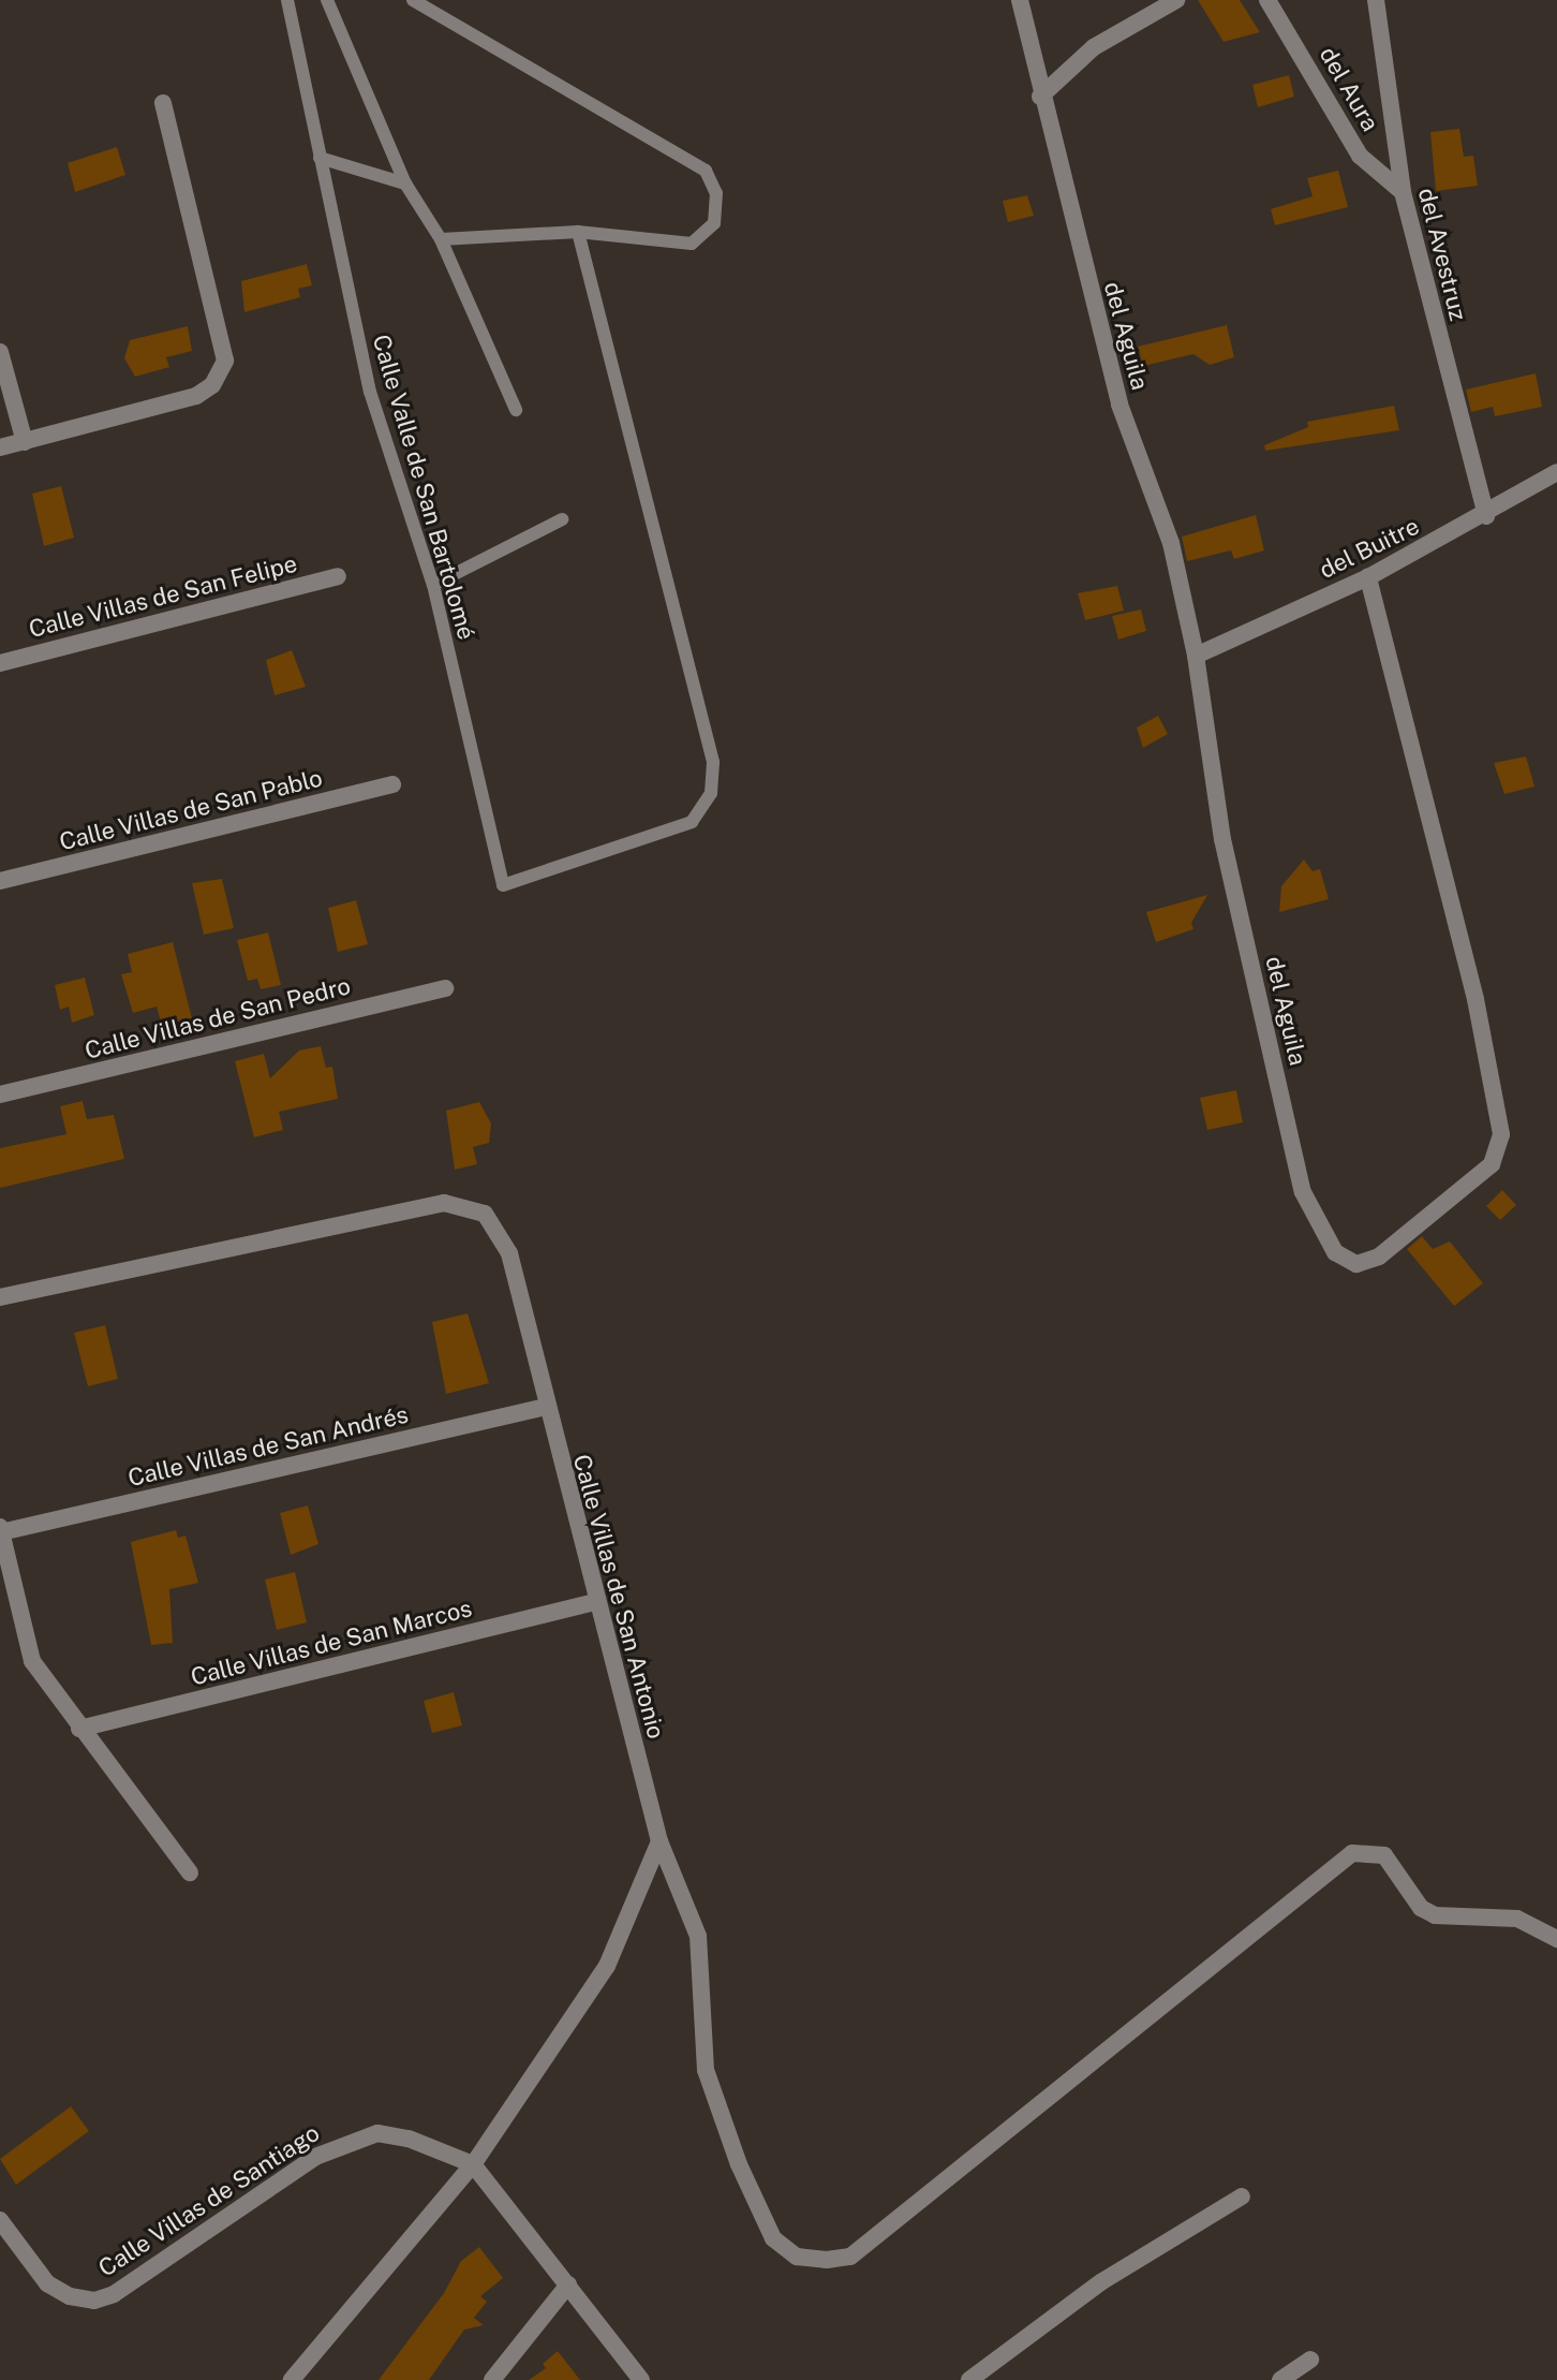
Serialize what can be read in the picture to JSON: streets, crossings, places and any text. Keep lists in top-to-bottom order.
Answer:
{
  "streets": {
    "street": [
      "del Aura",
      "del Avestruz",
      "del Aguila",
      "del Buitre",
      "Calle Villas de San Felipe",
      "Calle Villas de San Pablo",
      "Calle Villas de San Pedro",
      "Calle Villas de San Andrés",
      "Calle Villas de San Antonio",
      "Calle Villas de San Marcos",
      "Calle Villas de Santiago"
    ],
    "lane": ["Calle Valle de San Bartolomé"]
  },
  "crossings": [
    ["del Aura", "del Avestruz"],
    ["del Avestruz", "del Buitre"],
    ["del Aguila", "del Buitre"],
    ["Calle Villas de San Andrés", "Calle Villas de San Antonio"],
    ["Calle Villas de San Antonio", "Calle Villas de San Marcos"]
  ]
}
